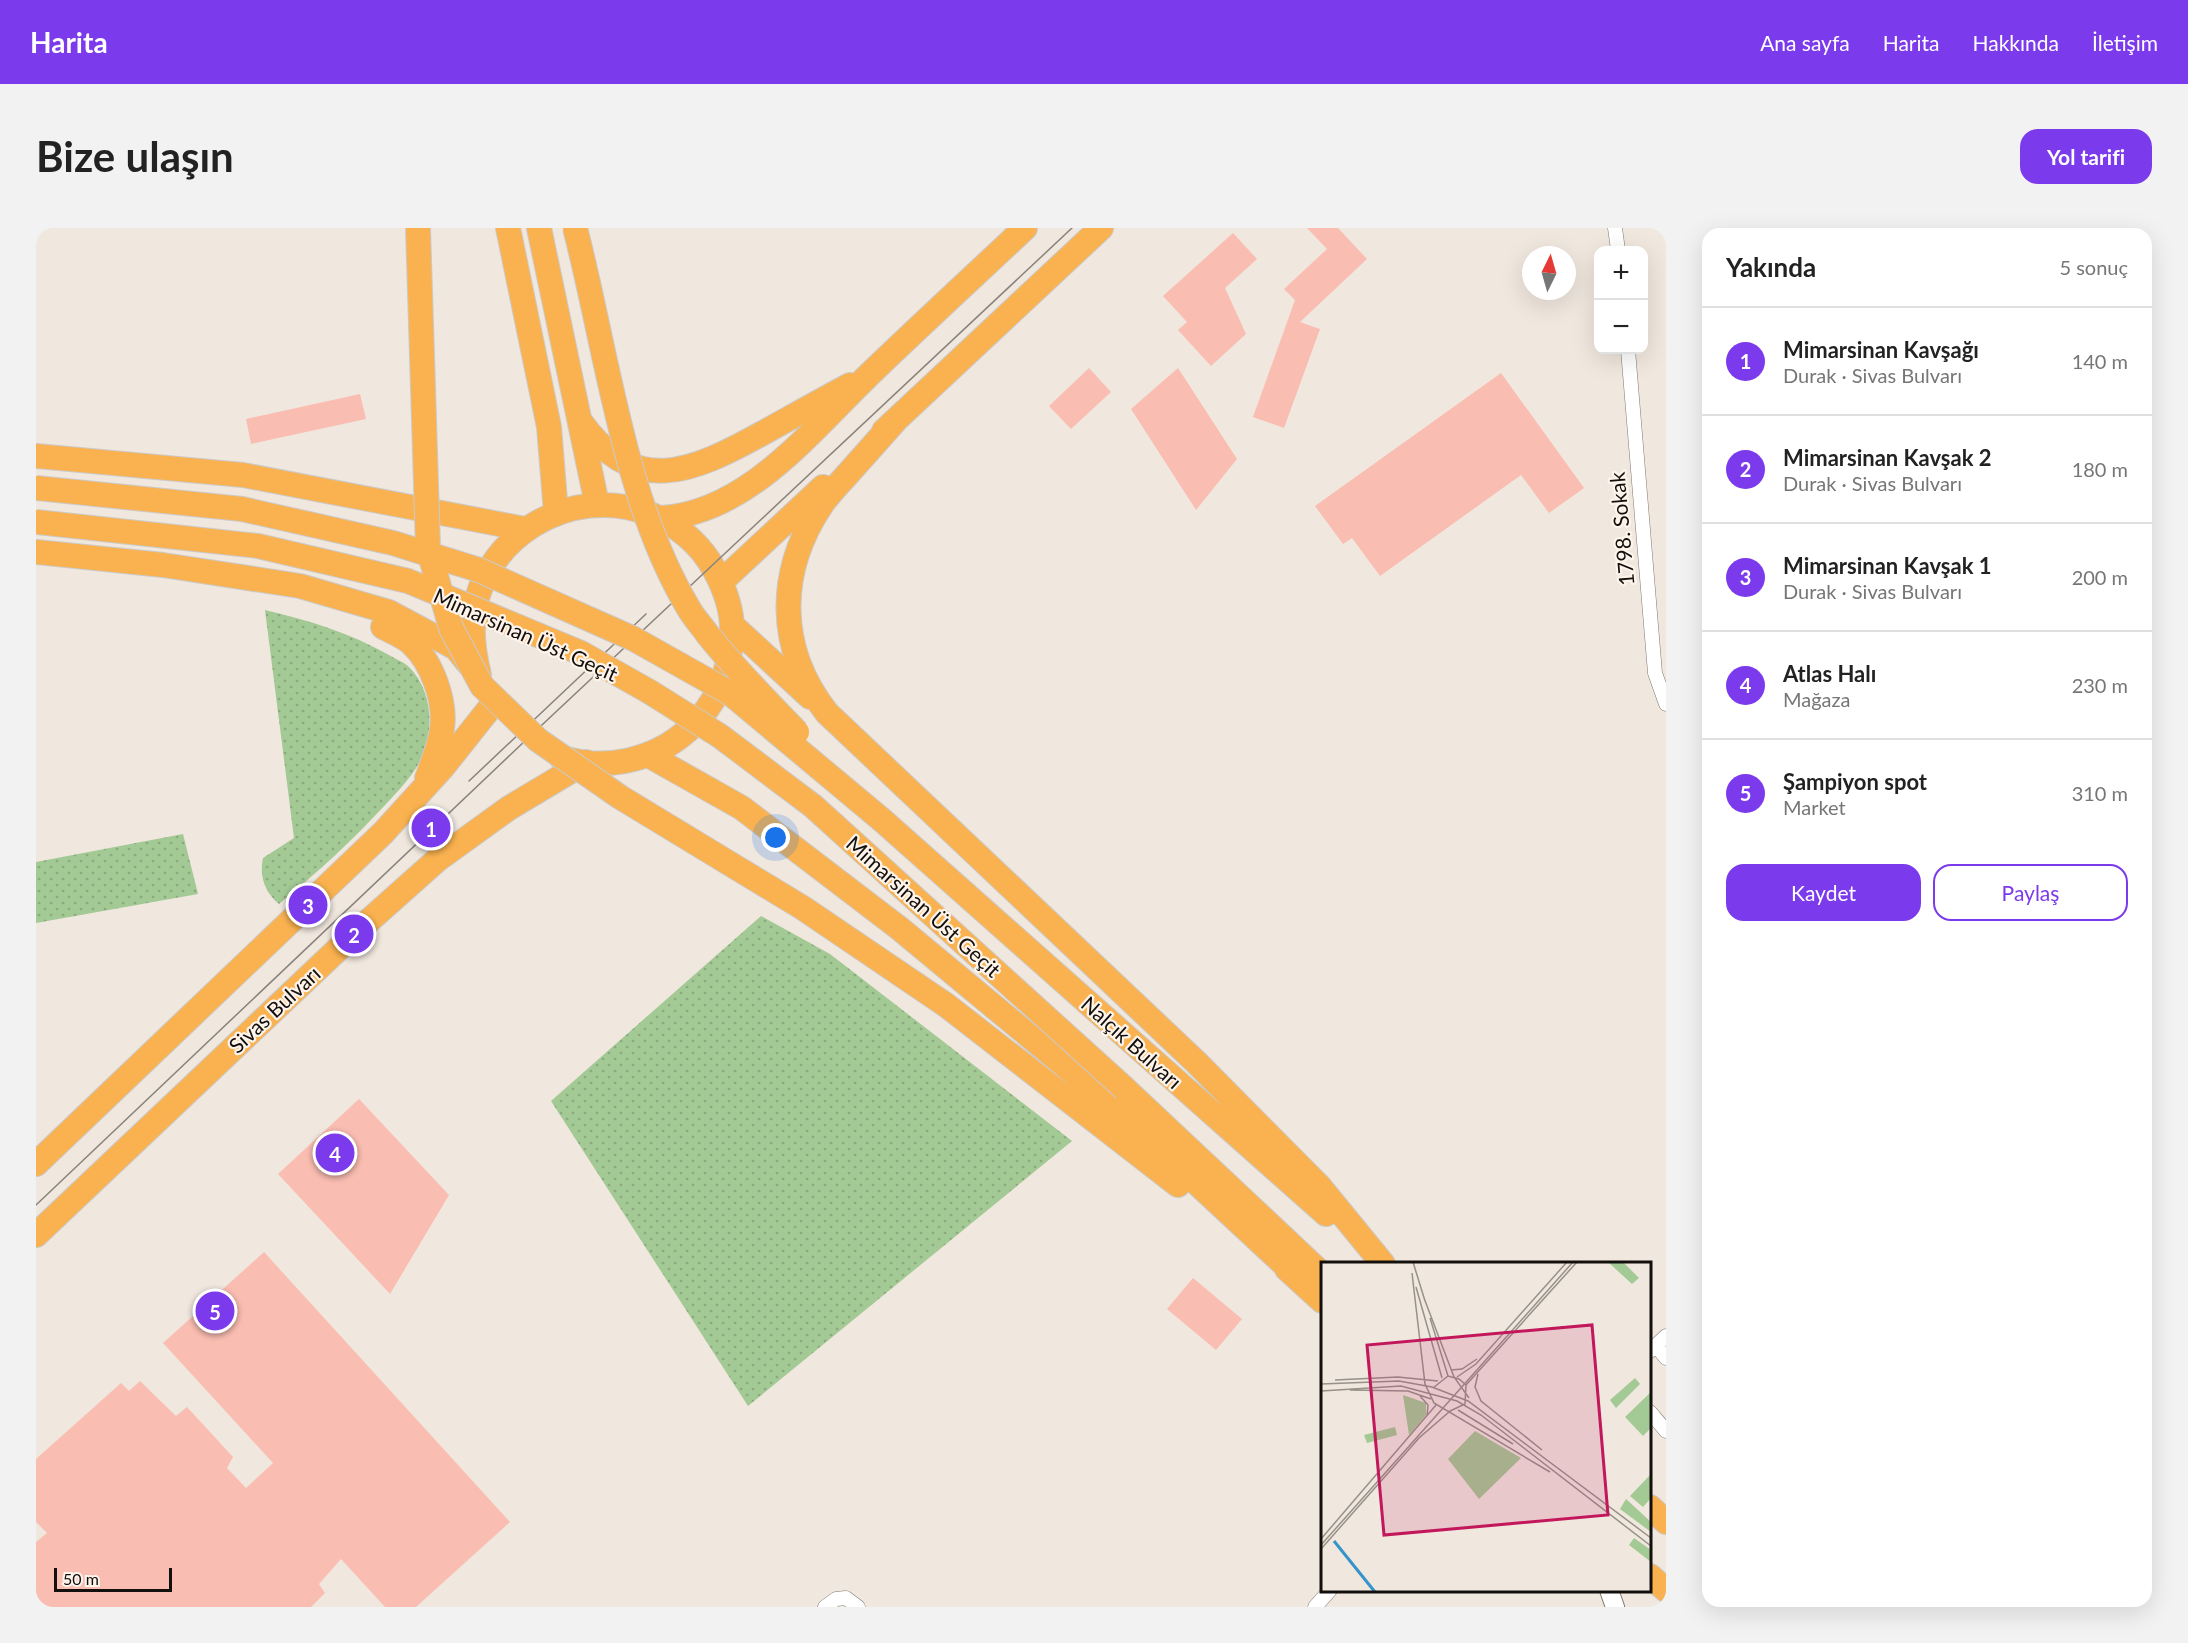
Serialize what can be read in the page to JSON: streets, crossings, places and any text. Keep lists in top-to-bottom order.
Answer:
{
  "streets": {
    "highway": ["Mimarsinan Üst Geçit", "Sivas Bulvarı", "Nalçık Bulvarı"],
    "street": ["1798. Sokak"]
  },
  "crossings": [
    ["Mimarsinan Üst Geçit", "Nalçık Bulvarı"]
  ],
  "scale_bar": "50 m",
  "north": "top",
  "page": {
    "header": "Harita",
    "nav": [
      "Ana sayfa",
      "Harita",
      "Hakkında",
      "İletişim"
    ],
    "buttons": [
      "Yol tarifi",
      ["Kaydet", "Paylaş"]
    ],
    "title": "Bize ulaşın",
    "heading": ["Yakında", "5 sonuç"],
    "map_buttons": ["+", "−"],
    "list": [
      {
        "mark": "1",
        "name": "Mimarsinan Kavşağı",
        "note": "Durak · Sivas Bulvarı",
        "value": "140 m"
      },
      {
        "mark": "2",
        "name": "Mimarsinan Kavşak 2",
        "note": "Durak · Sivas Bulvarı",
        "value": "180 m"
      },
      {
        "mark": "3",
        "name": "Mimarsinan Kavşak 1",
        "note": "Durak · Sivas Bulvarı",
        "value": "200 m"
      },
      {
        "mark": "4",
        "name": "Atlas Halı",
        "note": "Mağaza",
        "value": "230 m"
      },
      {
        "mark": "5",
        "name": "Şampiyon spot",
        "note": "Market",
        "value": "310 m"
      }
    ],
    "pins": [
      "1",
      "3",
      "2",
      "4",
      "5"
    ],
    "scale": "50 m"
  }
}
